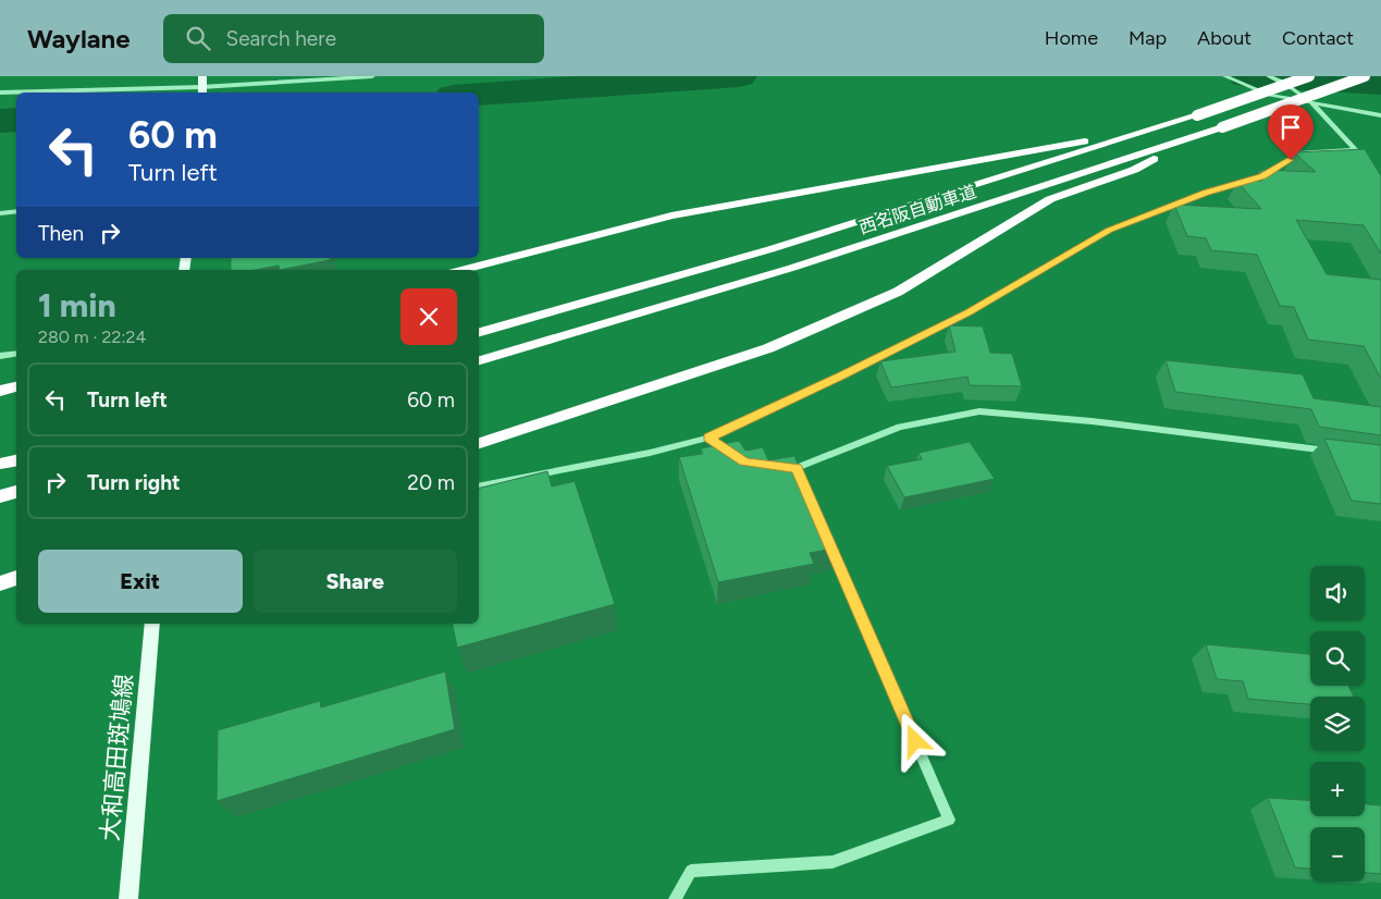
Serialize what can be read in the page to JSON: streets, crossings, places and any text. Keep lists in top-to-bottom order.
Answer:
{
  "streets": {
    "highway": ["西名阪自動車道"],
    "main road": ["大和高田斑鳩線"]
  },
  "page": {
    "header": "Waylane",
    "search": "Search here",
    "nav": [
      "Home",
      "Map",
      "About",
      "Contact"
    ],
    "turn": ["60 m", "Turn left"],
    "then": "Then",
    "heading": ["1 min", "280 m · 22:24"],
    "list": [
      {
        "name": "Turn left",
        "value": "60 m"
      },
      {
        "name": "Turn right",
        "value": "20 m"
      }
    ],
    "buttons": ["Exit", "Share"],
    "map_buttons": ["+", "−"]
  }
}
